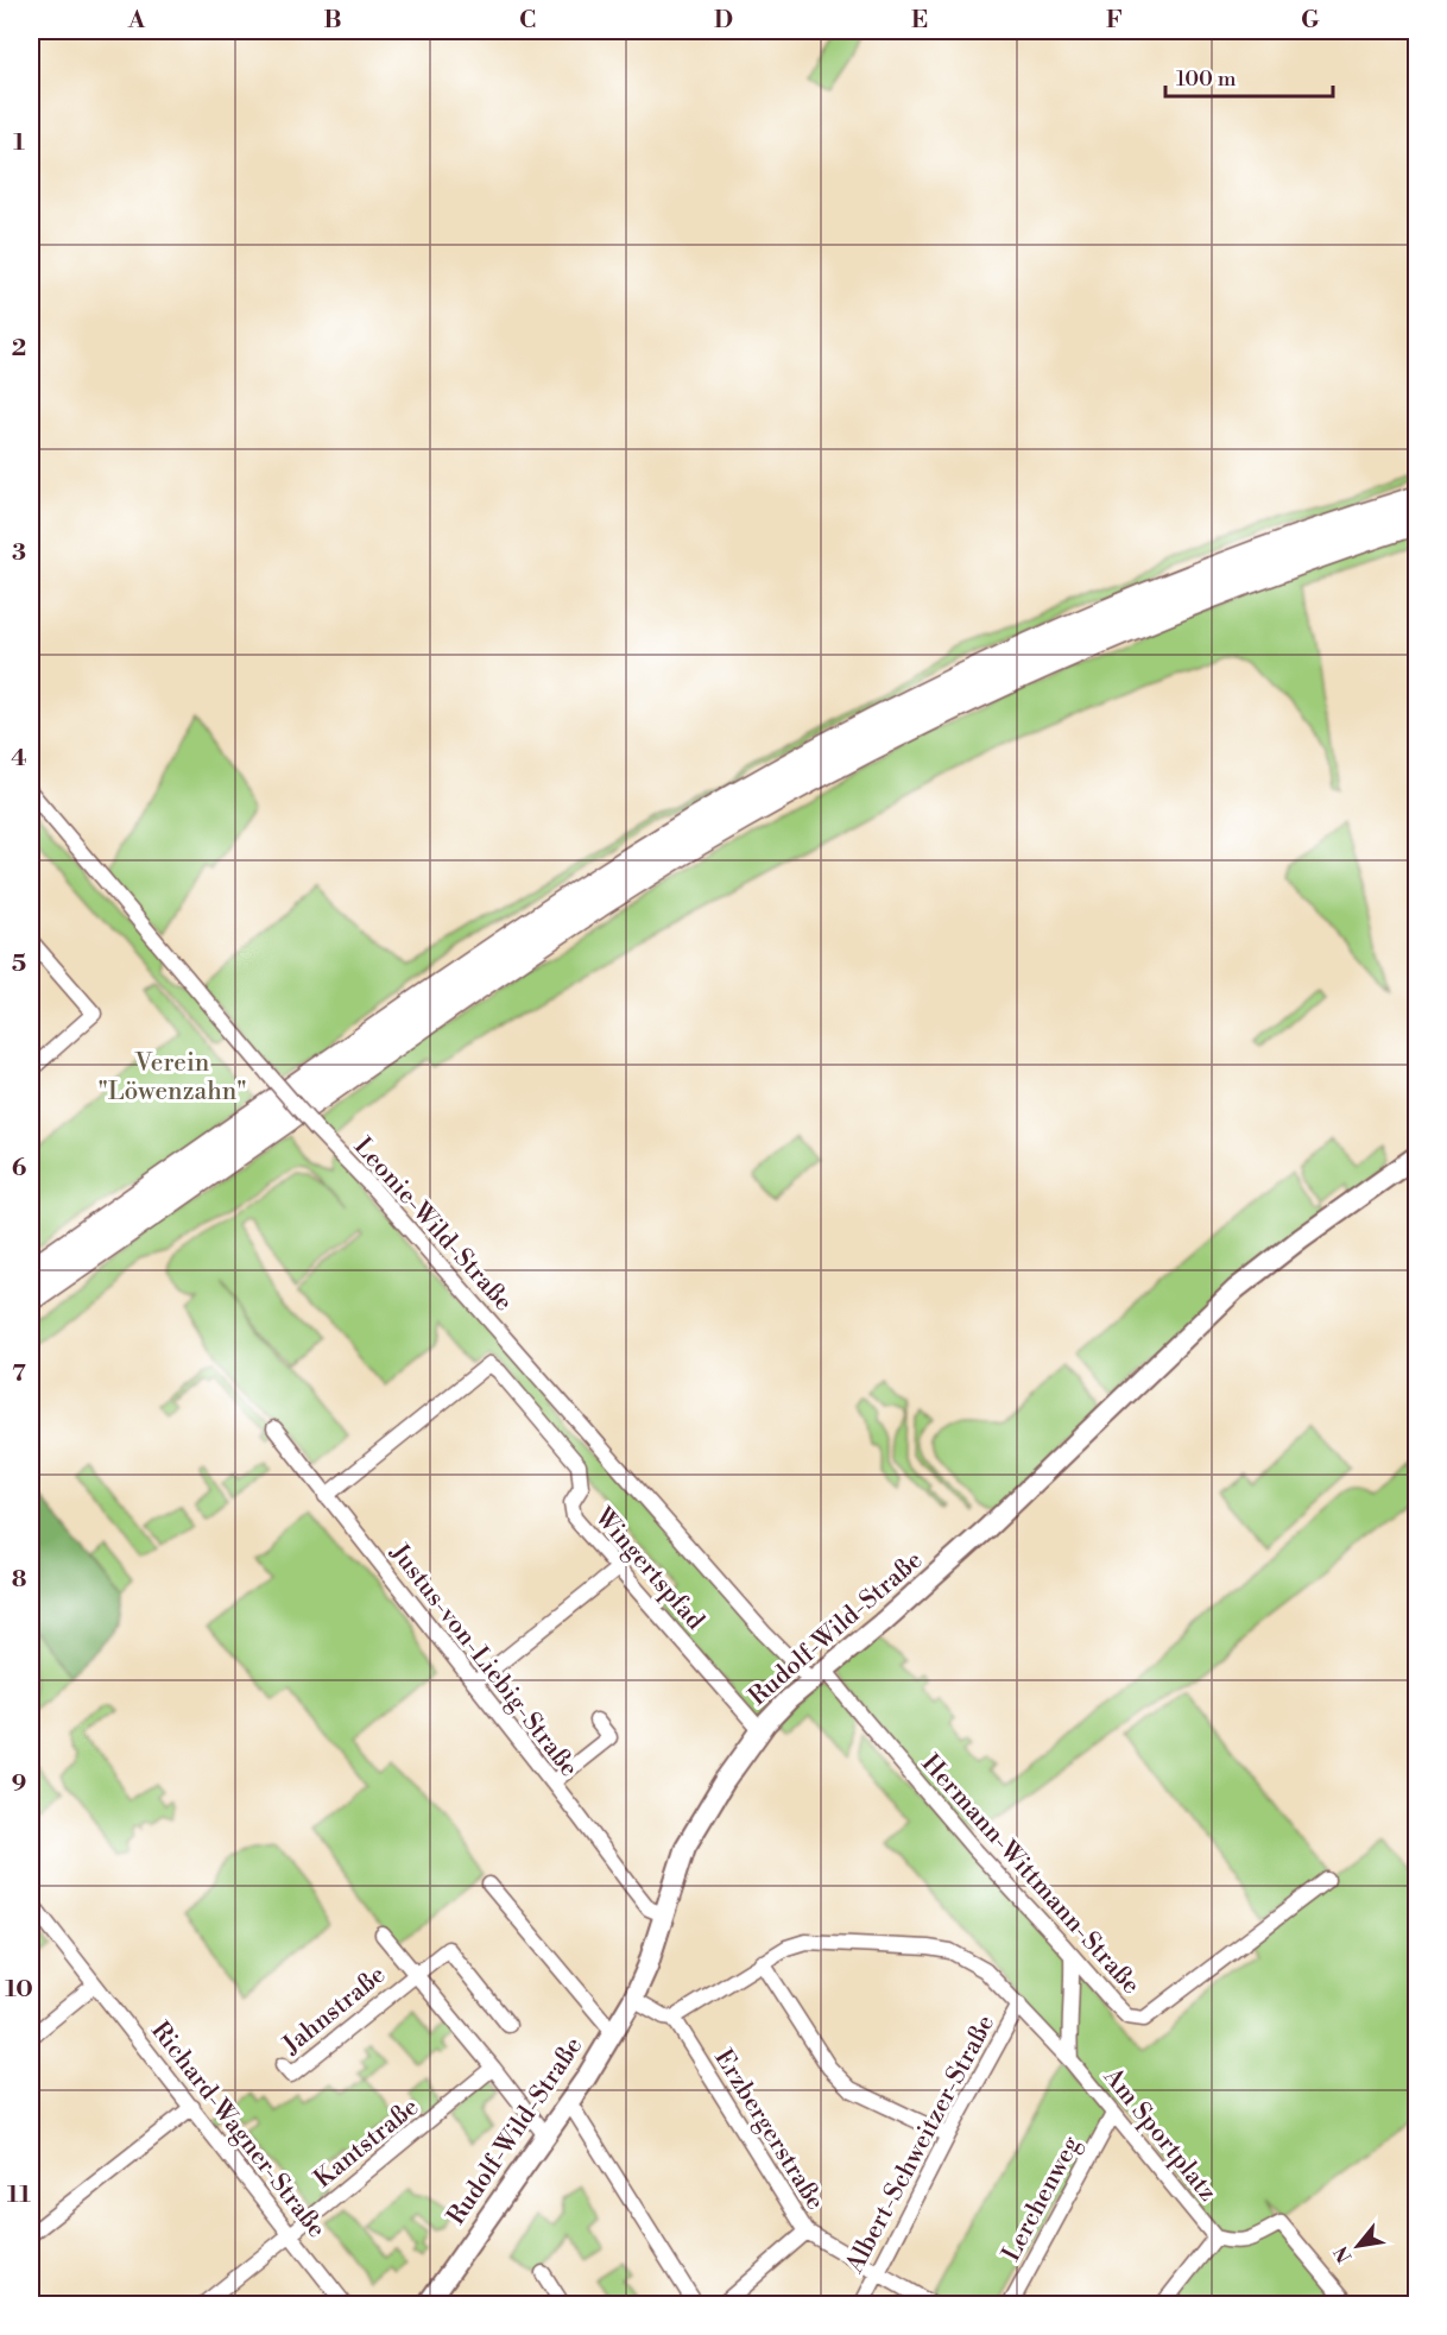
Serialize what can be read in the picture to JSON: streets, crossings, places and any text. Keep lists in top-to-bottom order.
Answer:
{
  "streets": {
    "street": [
      "Leonie-Wild-Straße",
      "Wingertspfad",
      "Rudolf-Wild-Straße",
      "Justus-von-Liebig-Straße",
      "Hermann-Wittmann-Straße",
      "Jahnstraße",
      "Richard-Wagner-Straße",
      "Erzbergerstraße",
      "Am Sportplatz",
      "Kantstraße",
      "Albert-Schweitzer-Straße",
      "Lerchenweg"
    ]
  },
  "crossings": [
    ["Leonie-Wild-Straße", "Rudolf-Wild-Straße"],
    ["Leonie-Wild-Straße", "Hermann-Wittmann-Straße"],
    ["Wingertspfad", "Rudolf-Wild-Straße"],
    ["Wingertspfad", "Justus-von-Liebig-Straße"],
    ["Rudolf-Wild-Straße", "Justus-von-Liebig-Straße"],
    ["Rudolf-Wild-Straße", "Hermann-Wittmann-Straße"],
    ["Richard-Wagner-Straße", "Kantstraße"],
    ["Erzbergerstraße", "Am Sportplatz"],
    ["Erzbergerstraße", "Albert-Schweitzer-Straße"],
    ["Am Sportplatz", "Albert-Schweitzer-Straße"],
    ["Am Sportplatz", "Lerchenweg"]
  ],
  "parks": ["Verein \"Löwenzahn\""],
  "scale_bar": "100 m",
  "north": "bottom left",
  "grid": {
    "columns": [
      "A",
      "B",
      "C",
      "D",
      "E",
      "F",
      "G"
    ],
    "rows": [
      "1",
      "2",
      "3",
      "4",
      "5",
      "6",
      "7",
      "8",
      "9",
      "10",
      "11"
    ]
  }
}
